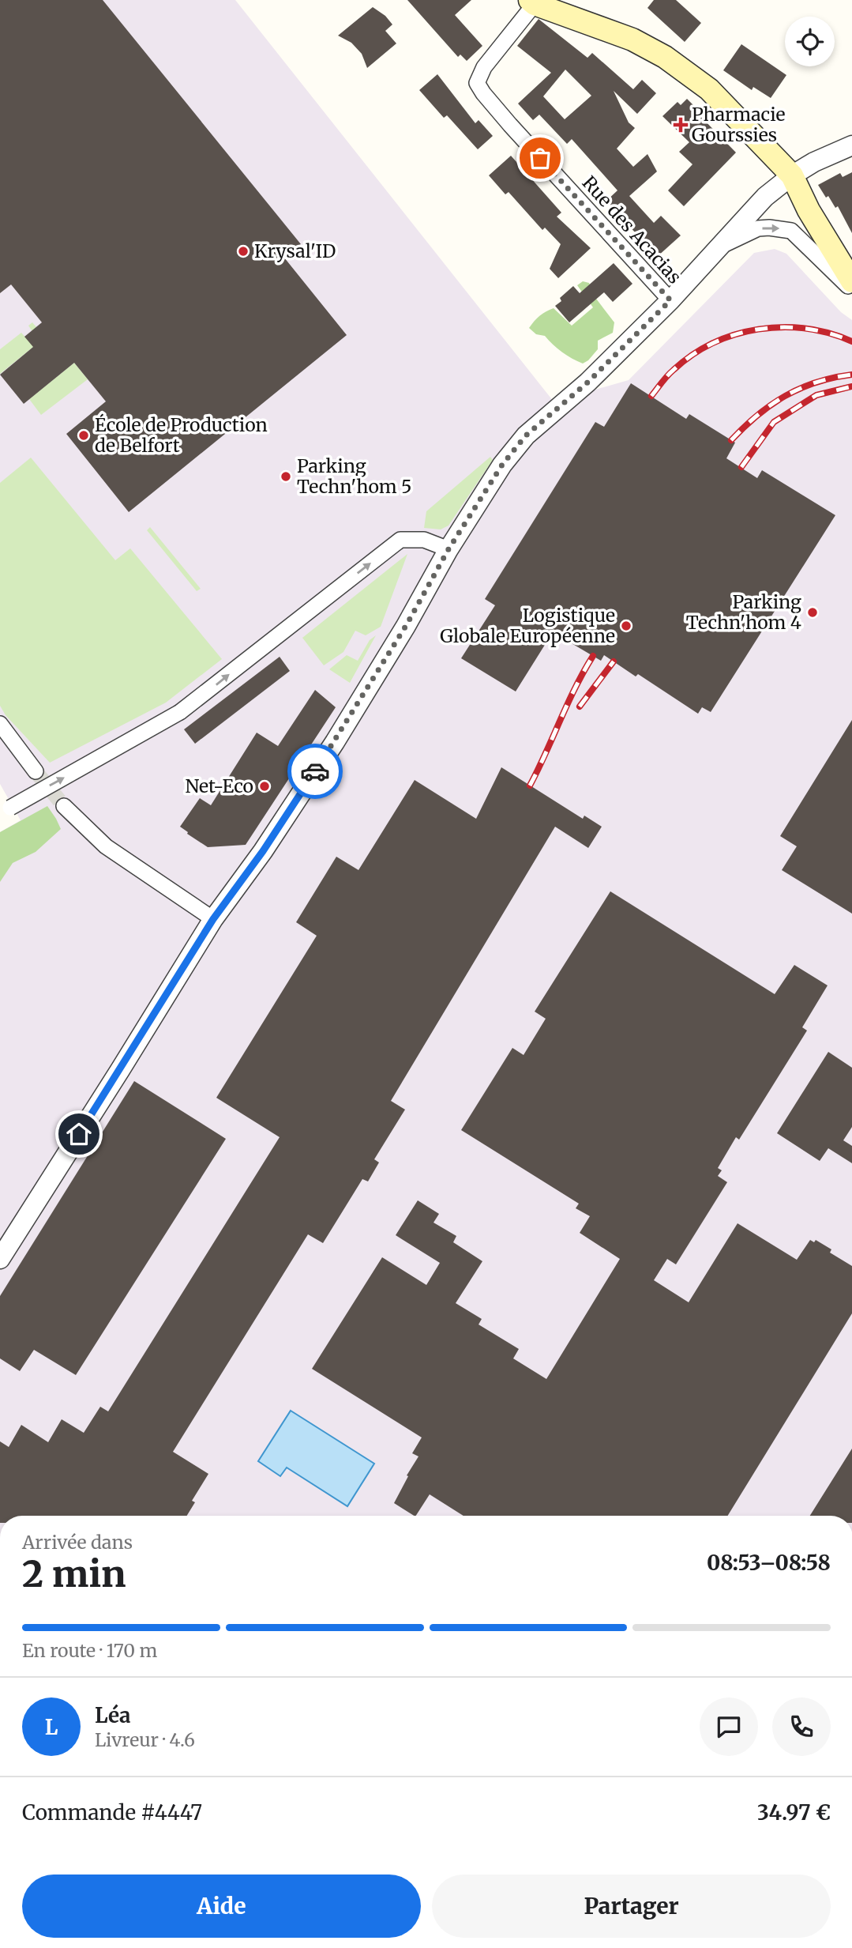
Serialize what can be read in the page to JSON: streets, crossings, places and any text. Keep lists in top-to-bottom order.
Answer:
{
  "streets": {
    "street": ["Rue des Acacias"]
  },
  "places": {
    "health": ["Pharmacie Gourssies"],
    "other": [
      "Krysal'ID",
      "École de Production de Belfort",
      "Parking Techn'hom 5",
      "Parking Techn'hom 4",
      "Logistique Globale Européenne",
      "Net-Eco"
    ]
  },
  "page": {
    "heading": ["2 min", "Arrivée dans", "08:53–08:58"],
    "panel": [
      "Léa",
      "Livreur · 4.6",
      "Commande #4447",
      "34.97 €"
    ],
    "bar": "En route · 170 m",
    "round": "L",
    "buttons": ["Aide", "Partager"]
  }
}
